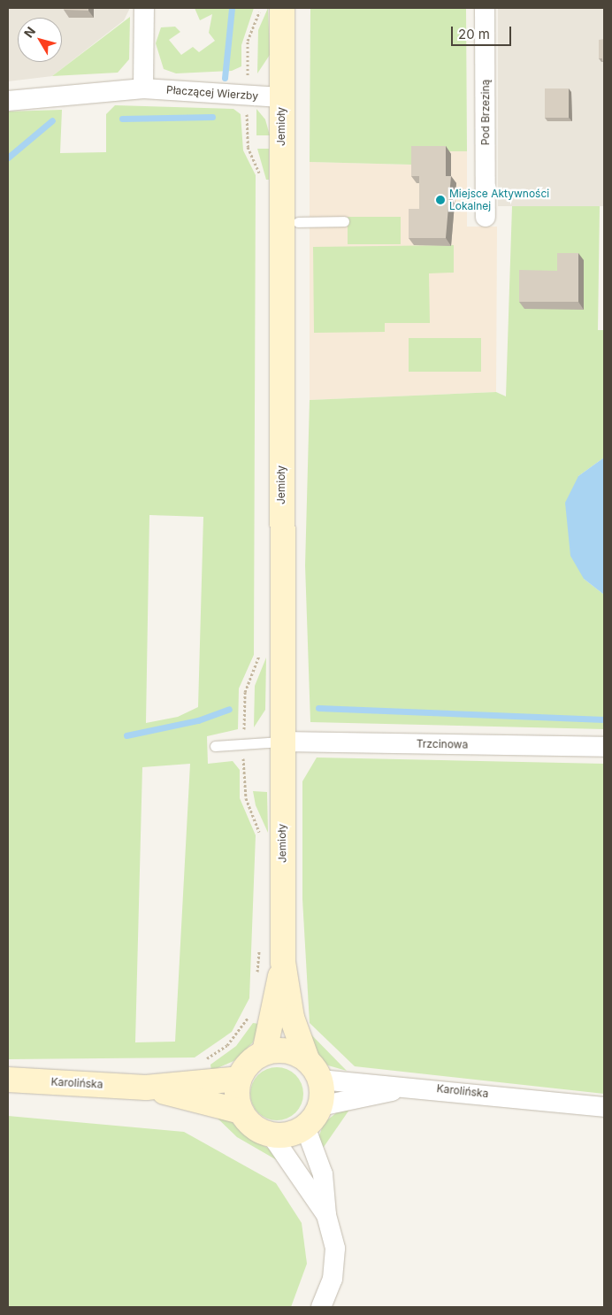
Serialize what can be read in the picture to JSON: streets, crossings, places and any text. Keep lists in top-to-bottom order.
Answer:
{
  "streets": {
    "street": [
      "Płaczącej Wierzby",
      "Pod Brzeziną",
      "Jemioły",
      "Trzcinowa",
      "Karolińska"
    ]
  },
  "crossings": [
    ["Płaczącej Wierzby", "Jemioły"],
    ["Jemioły", "Trzcinowa"],
    ["Jemioły", "Karolińska"]
  ],
  "places": ["Miejsce Aktywności Lokalnej"],
  "scale_bar": "20 m",
  "north": "top left"
}
